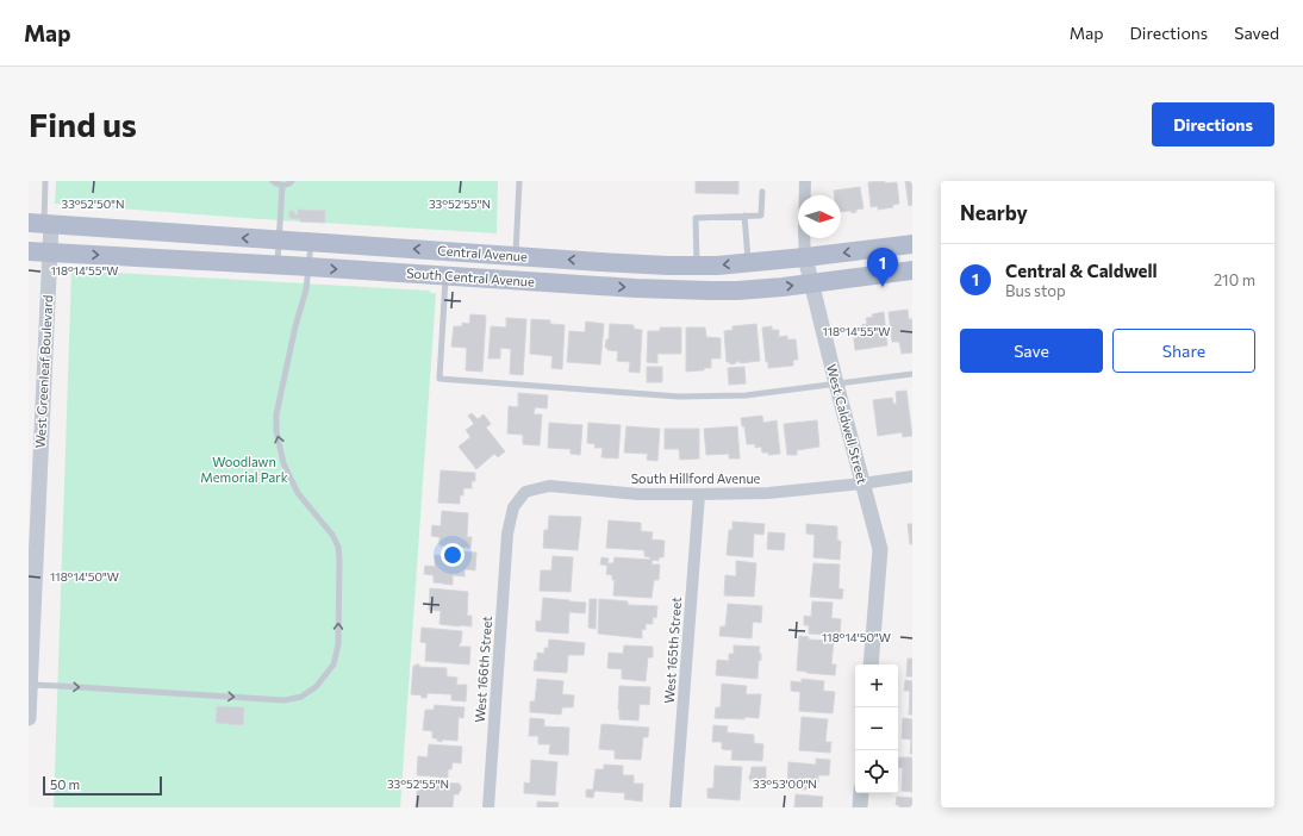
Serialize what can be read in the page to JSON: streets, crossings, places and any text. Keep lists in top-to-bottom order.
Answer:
{
  "streets": {
    "main road": ["Central Avenue", "South Central Avenue"],
    "street": [
      "West Greenleaf Boulevard",
      "West Caldwell Street",
      "South Hillford Avenue",
      "West 165th Street",
      "West 166th Street"
    ]
  },
  "crossings": [
    ["Central Avenue", "West Greenleaf Boulevard"],
    ["Central Avenue", "West Caldwell Street"],
    ["South Central Avenue", "West Greenleaf Boulevard"],
    ["South Central Avenue", "West Caldwell Street"],
    ["West Caldwell Street", "South Hillford Avenue"],
    ["South Hillford Avenue", "West 165th Street"],
    ["South Hillford Avenue", "West 166th Street"]
  ],
  "one_way": ["Central Avenue", "South Central Avenue"],
  "parks": ["Woodlawn Memorial Park"],
  "scale_bar": "50 m",
  "north": "right",
  "page": {
    "header": "Map",
    "nav": ["Map", "Directions", "Saved"],
    "buttons": [
      "Directions",
      ["Save", "Share"]
    ],
    "title": "Find us",
    "heading": "Nearby",
    "list": [
      {
        "mark": "1",
        "name": "Central & Caldwell",
        "note": "Bus stop",
        "value": "210 m"
      }
    ],
    "pins": "1",
    "map_buttons": ["+", "−"],
    "scale": "50 m"
  },
  "coordinates": [
    "33°52'50\"N",
    "33°52'55\"N",
    "118°14'55\"W",
    "118°14'50\"W",
    "33°53'00\"N"
  ]
}
